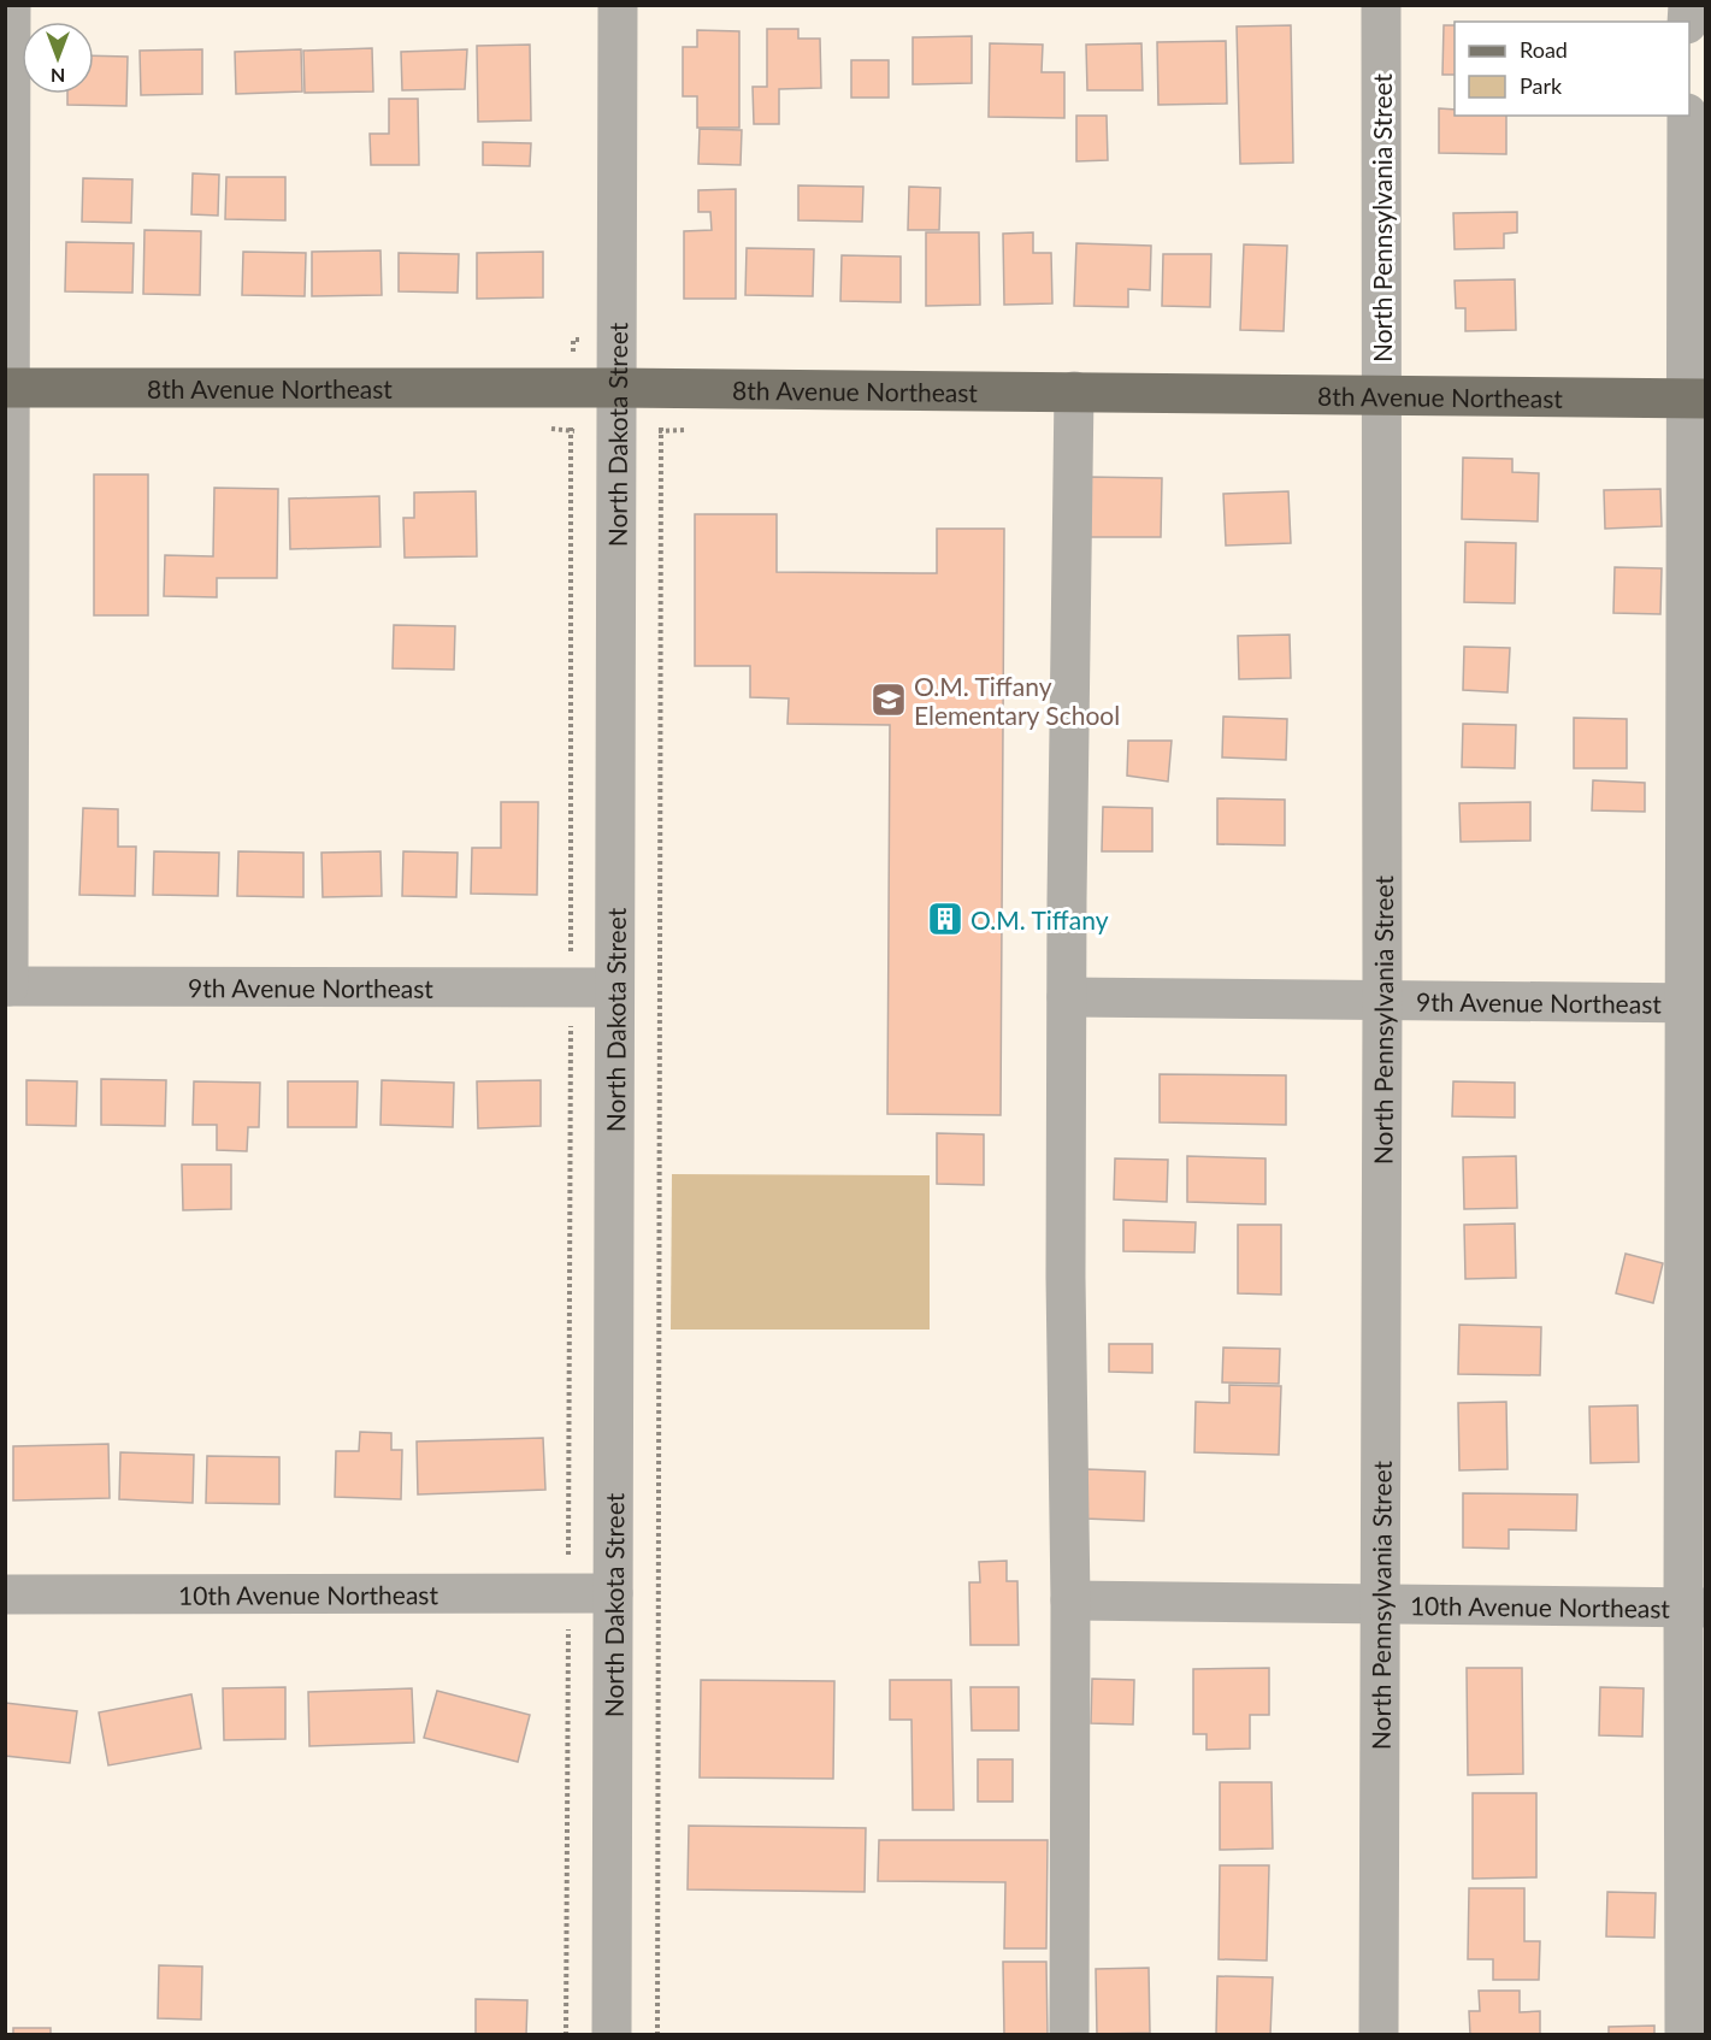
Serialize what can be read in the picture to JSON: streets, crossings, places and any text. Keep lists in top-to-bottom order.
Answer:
{
  "streets": {
    "main road": ["8th Avenue Northeast"],
    "street": [
      "North Pennsylvania Street",
      "North Dakota Street",
      "9th Avenue Northeast",
      "10th Avenue Northeast"
    ]
  },
  "crossings": [
    ["North Pennsylvania Street", "8th Avenue Northeast"],
    ["North Pennsylvania Street", "9th Avenue Northeast"],
    ["North Pennsylvania Street", "10th Avenue Northeast"],
    ["8th Avenue Northeast", "North Dakota Street"],
    ["North Dakota Street", "9th Avenue Northeast"],
    ["North Dakota Street", "10th Avenue Northeast"]
  ],
  "places": {
    "school or university": ["O.M. Tiffany Elementary School"],
    "building": ["O.M. Tiffany"]
  },
  "legend": ["Road", "Park"],
  "north": "bottom"
}
